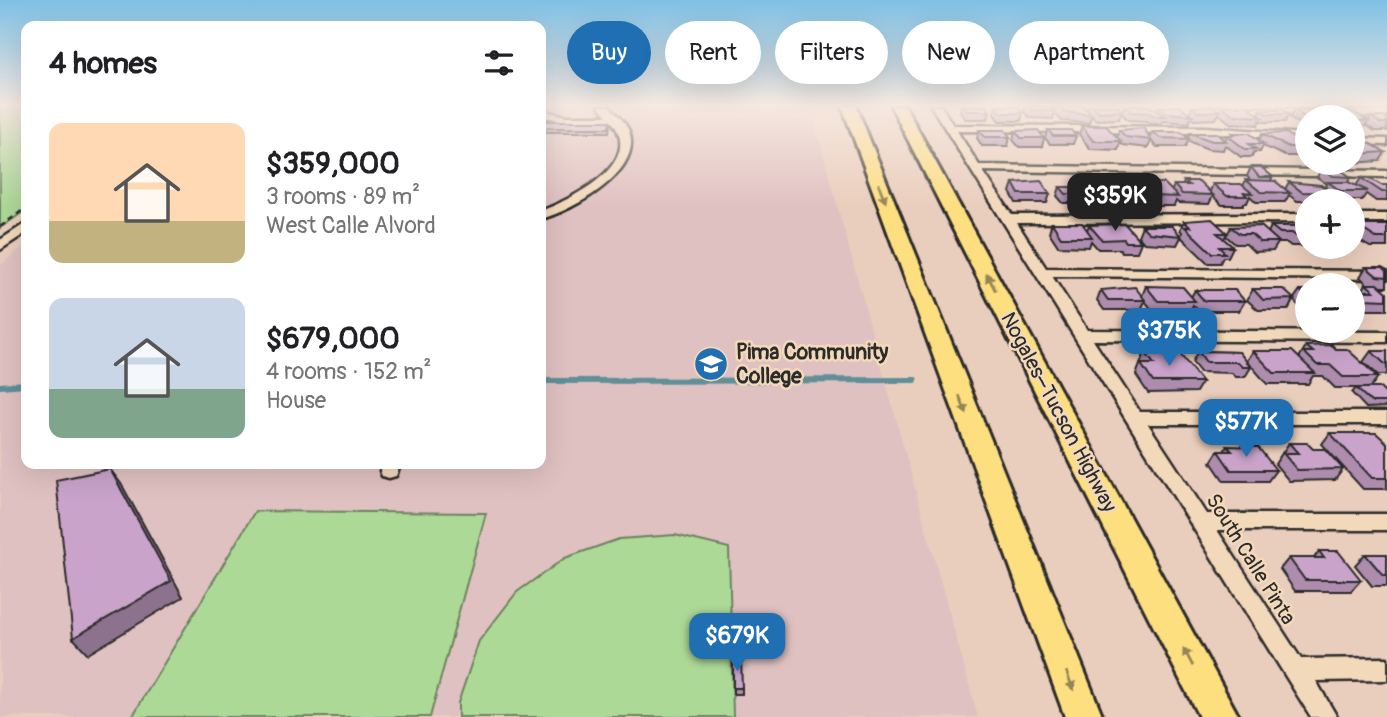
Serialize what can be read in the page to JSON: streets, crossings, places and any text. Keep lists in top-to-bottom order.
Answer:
{
  "streets": {
    "highway": ["Nogales–Tucson Highway"],
    "street": ["South Calle Pinta"]
  },
  "places": {
    "school or university": ["Pima Community College"]
  },
  "page": {
    "chip": [
      "Buy",
      "Rent",
      "Filters",
      "New",
      "Apartment"
    ],
    "heading": "4 homes",
    "map_buttons": ["+", "−"],
    "list": [
      {
        "name": "$359,000",
        "note": "3 rooms · 89 m² · West Calle Alvord"
      },
      {
        "name": "$679,000",
        "note": "4 rooms · 152 m² · House"
      }
    ],
    "price": [
      "$359K",
      "$375K",
      "$577K",
      "$679K"
    ]
  }
}
